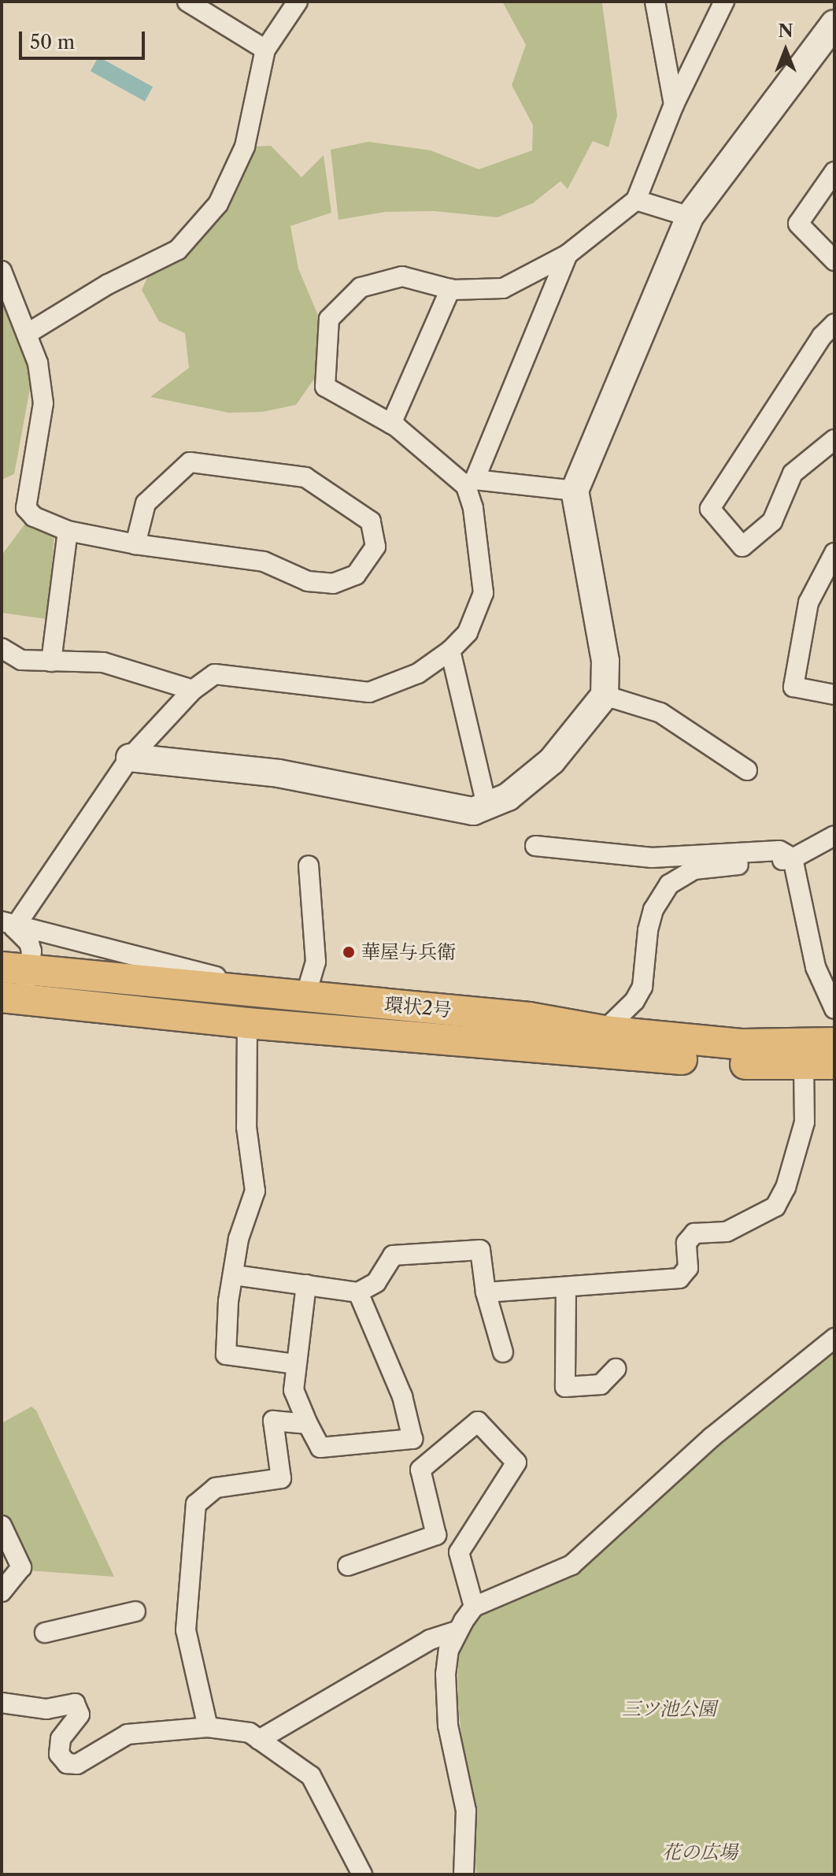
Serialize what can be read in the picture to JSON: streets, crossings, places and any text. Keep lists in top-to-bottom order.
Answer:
{
  "streets": {
    "main road": ["環状2号"]
  },
  "parks": ["三ツ池公園", "花の広場"],
  "places": ["華屋与兵衛"],
  "scale_bar": "50 m",
  "north": "top"
}
